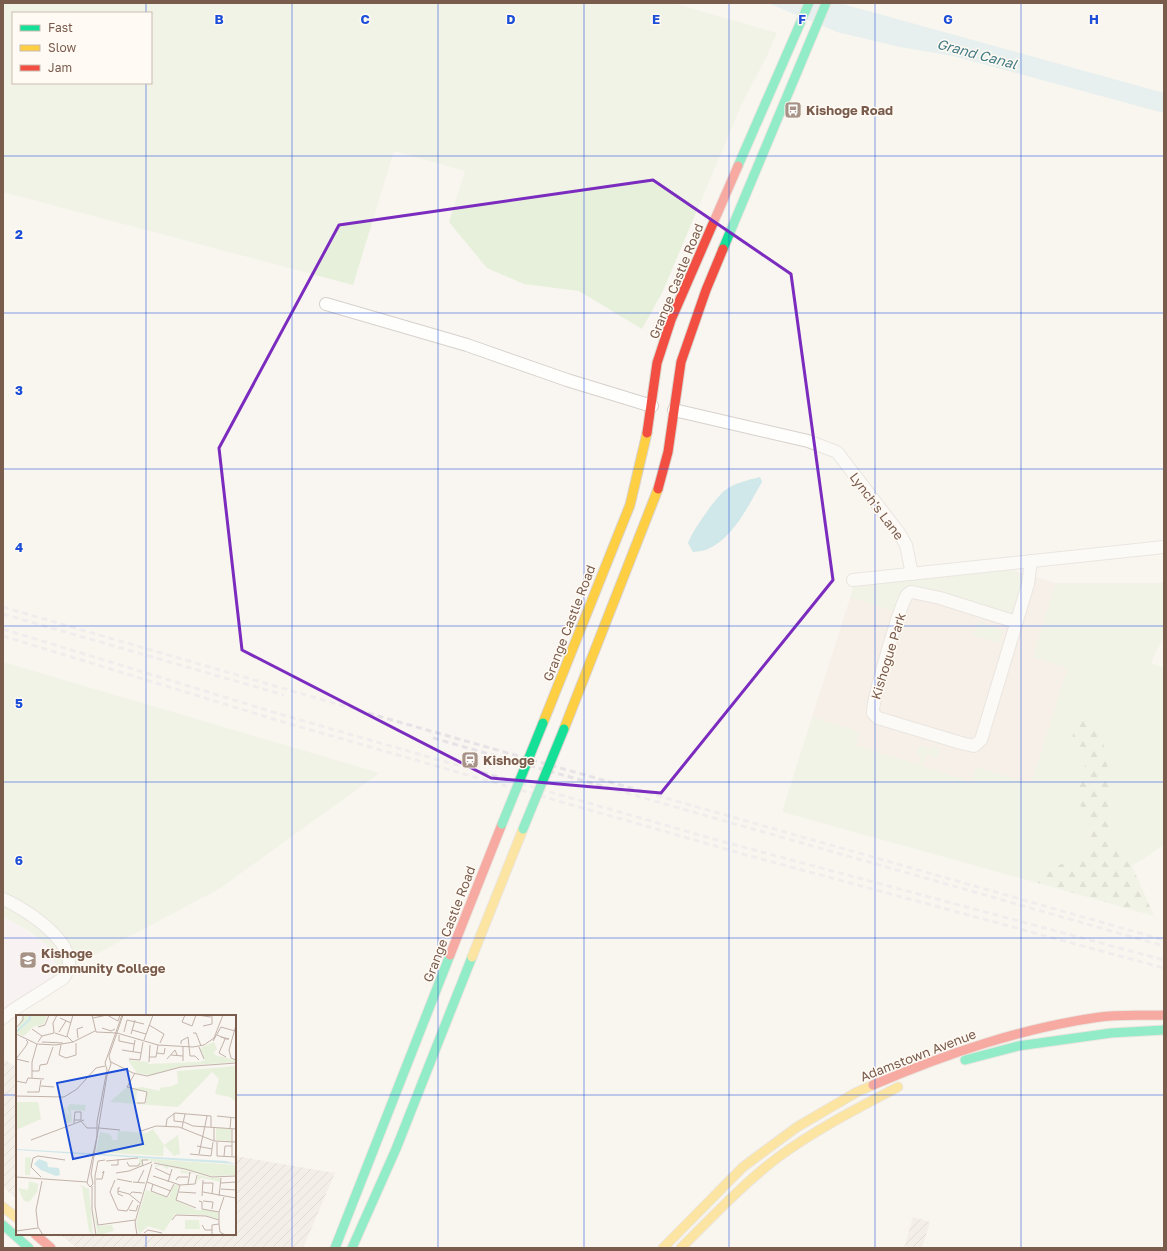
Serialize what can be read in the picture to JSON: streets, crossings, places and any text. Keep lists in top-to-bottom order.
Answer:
{
  "streets": {
    "main road": ["Grange Castle Road", "Adamstown Avenue"],
    "street": ["Lynch's Lane", "Kishogue Park"]
  },
  "water": ["Grand Canal"],
  "places": {
    "bus stop": ["Kishoge Road"],
    "station": ["Kishoge"],
    "school or university": ["Kishoge Community College"]
  },
  "legend": ["Fast", "Slow", "Jam"],
  "grid": {
    "columns": [
      "B",
      "C",
      "D",
      "E",
      "F",
      "G",
      "H"
    ],
    "rows": [
      "2",
      "3",
      "4",
      "5",
      "6"
    ]
  }
}
